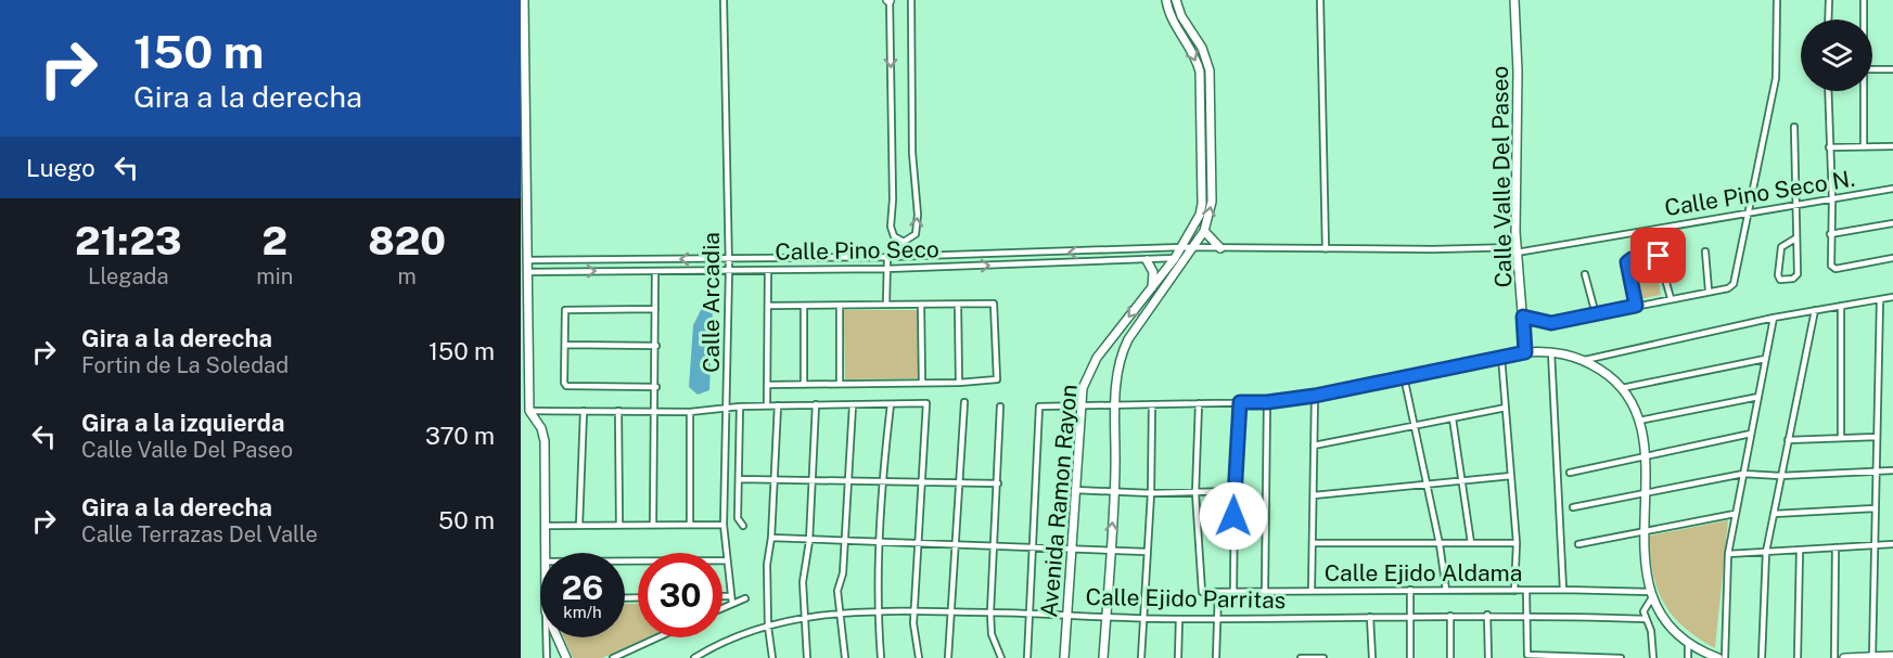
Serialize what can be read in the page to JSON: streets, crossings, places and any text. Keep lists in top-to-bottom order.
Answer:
{
  "streets": {
    "street": [
      "Calle Valle Del Paseo",
      "Calle Pino Seco N.",
      "Calle Pino Seco",
      "Calle Arcadia",
      "Avenida Ramon Rayon",
      "Calle Ejido Aldama",
      "Calle Ejido Parritas"
    ]
  },
  "crossings": [
    ["Calle Valle Del Paseo", "Calle Pino Seco N."],
    ["Calle Pino Seco N.", "Calle Pino Seco"],
    ["Calle Pino Seco", "Calle Arcadia"],
    ["Calle Pino Seco", "Avenida Ramon Rayon"],
    ["Avenida Ramon Rayon", "Calle Ejido Parritas"]
  ],
  "page": {
    "turn": ["150 m", "Gira a la derecha"],
    "then": "Luego",
    "eta": [
      "21:23",
      "Llegada",
      "2",
      "min",
      "820",
      "m"
    ],
    "list": [
      {
        "name": "Gira a la derecha",
        "note": "Fortin de La Soledad",
        "value": "150 m"
      },
      {
        "name": "Gira a la izquierda",
        "note": "Calle Valle Del Paseo",
        "value": "370 m"
      },
      {
        "name": "Gira a la derecha",
        "note": "Calle Terrazas Del Valle",
        "value": "50 m"
      }
    ],
    "speed": "26 km/h",
    "limit": "30"
  }
}
